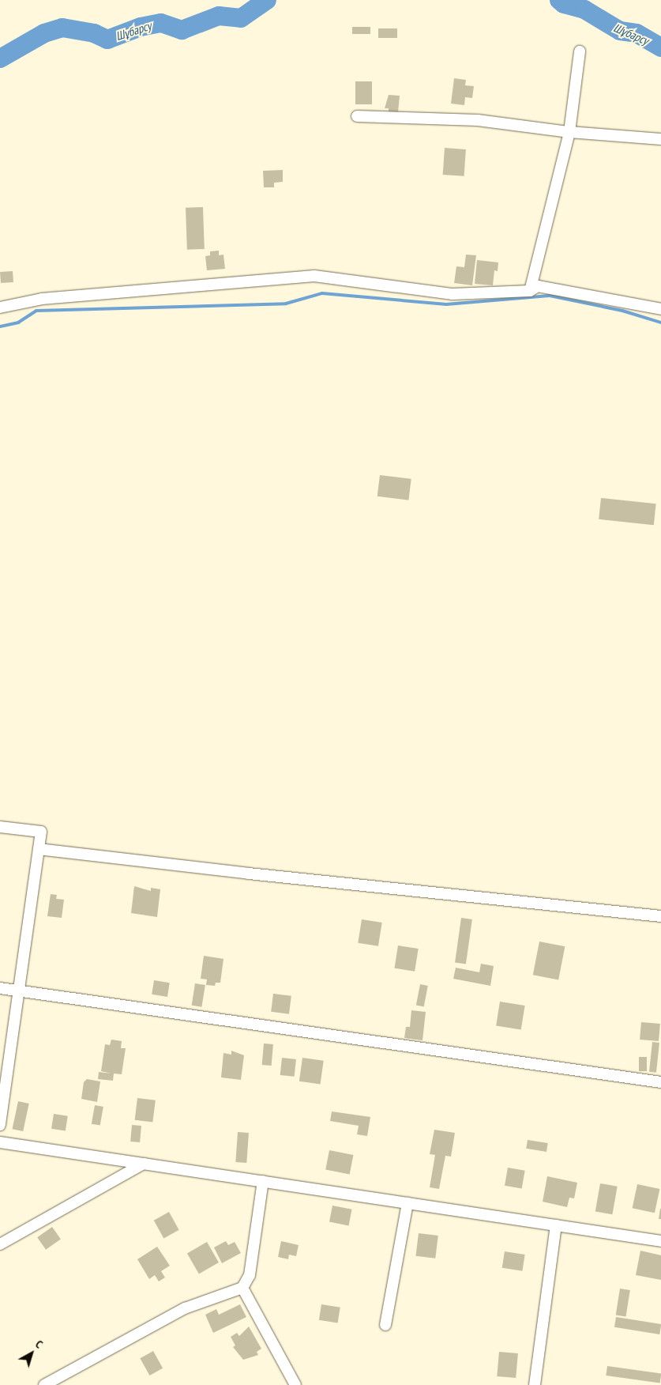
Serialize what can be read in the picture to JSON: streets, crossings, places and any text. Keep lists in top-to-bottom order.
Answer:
{
  "water": ["Шұбарсу"],
  "north": "top right"
}
